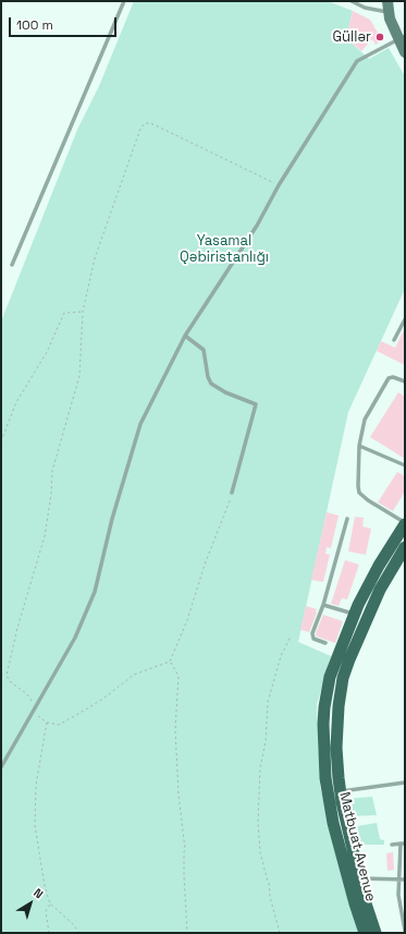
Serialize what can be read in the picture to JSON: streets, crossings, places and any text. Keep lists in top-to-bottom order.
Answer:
{
  "streets": {
    "main road": ["Matbuat Avenue"]
  },
  "parks": ["Yasamal Qəbiristanlığı"],
  "places": ["Güllər"],
  "scale_bar": "100 m",
  "north": "top right"
}
